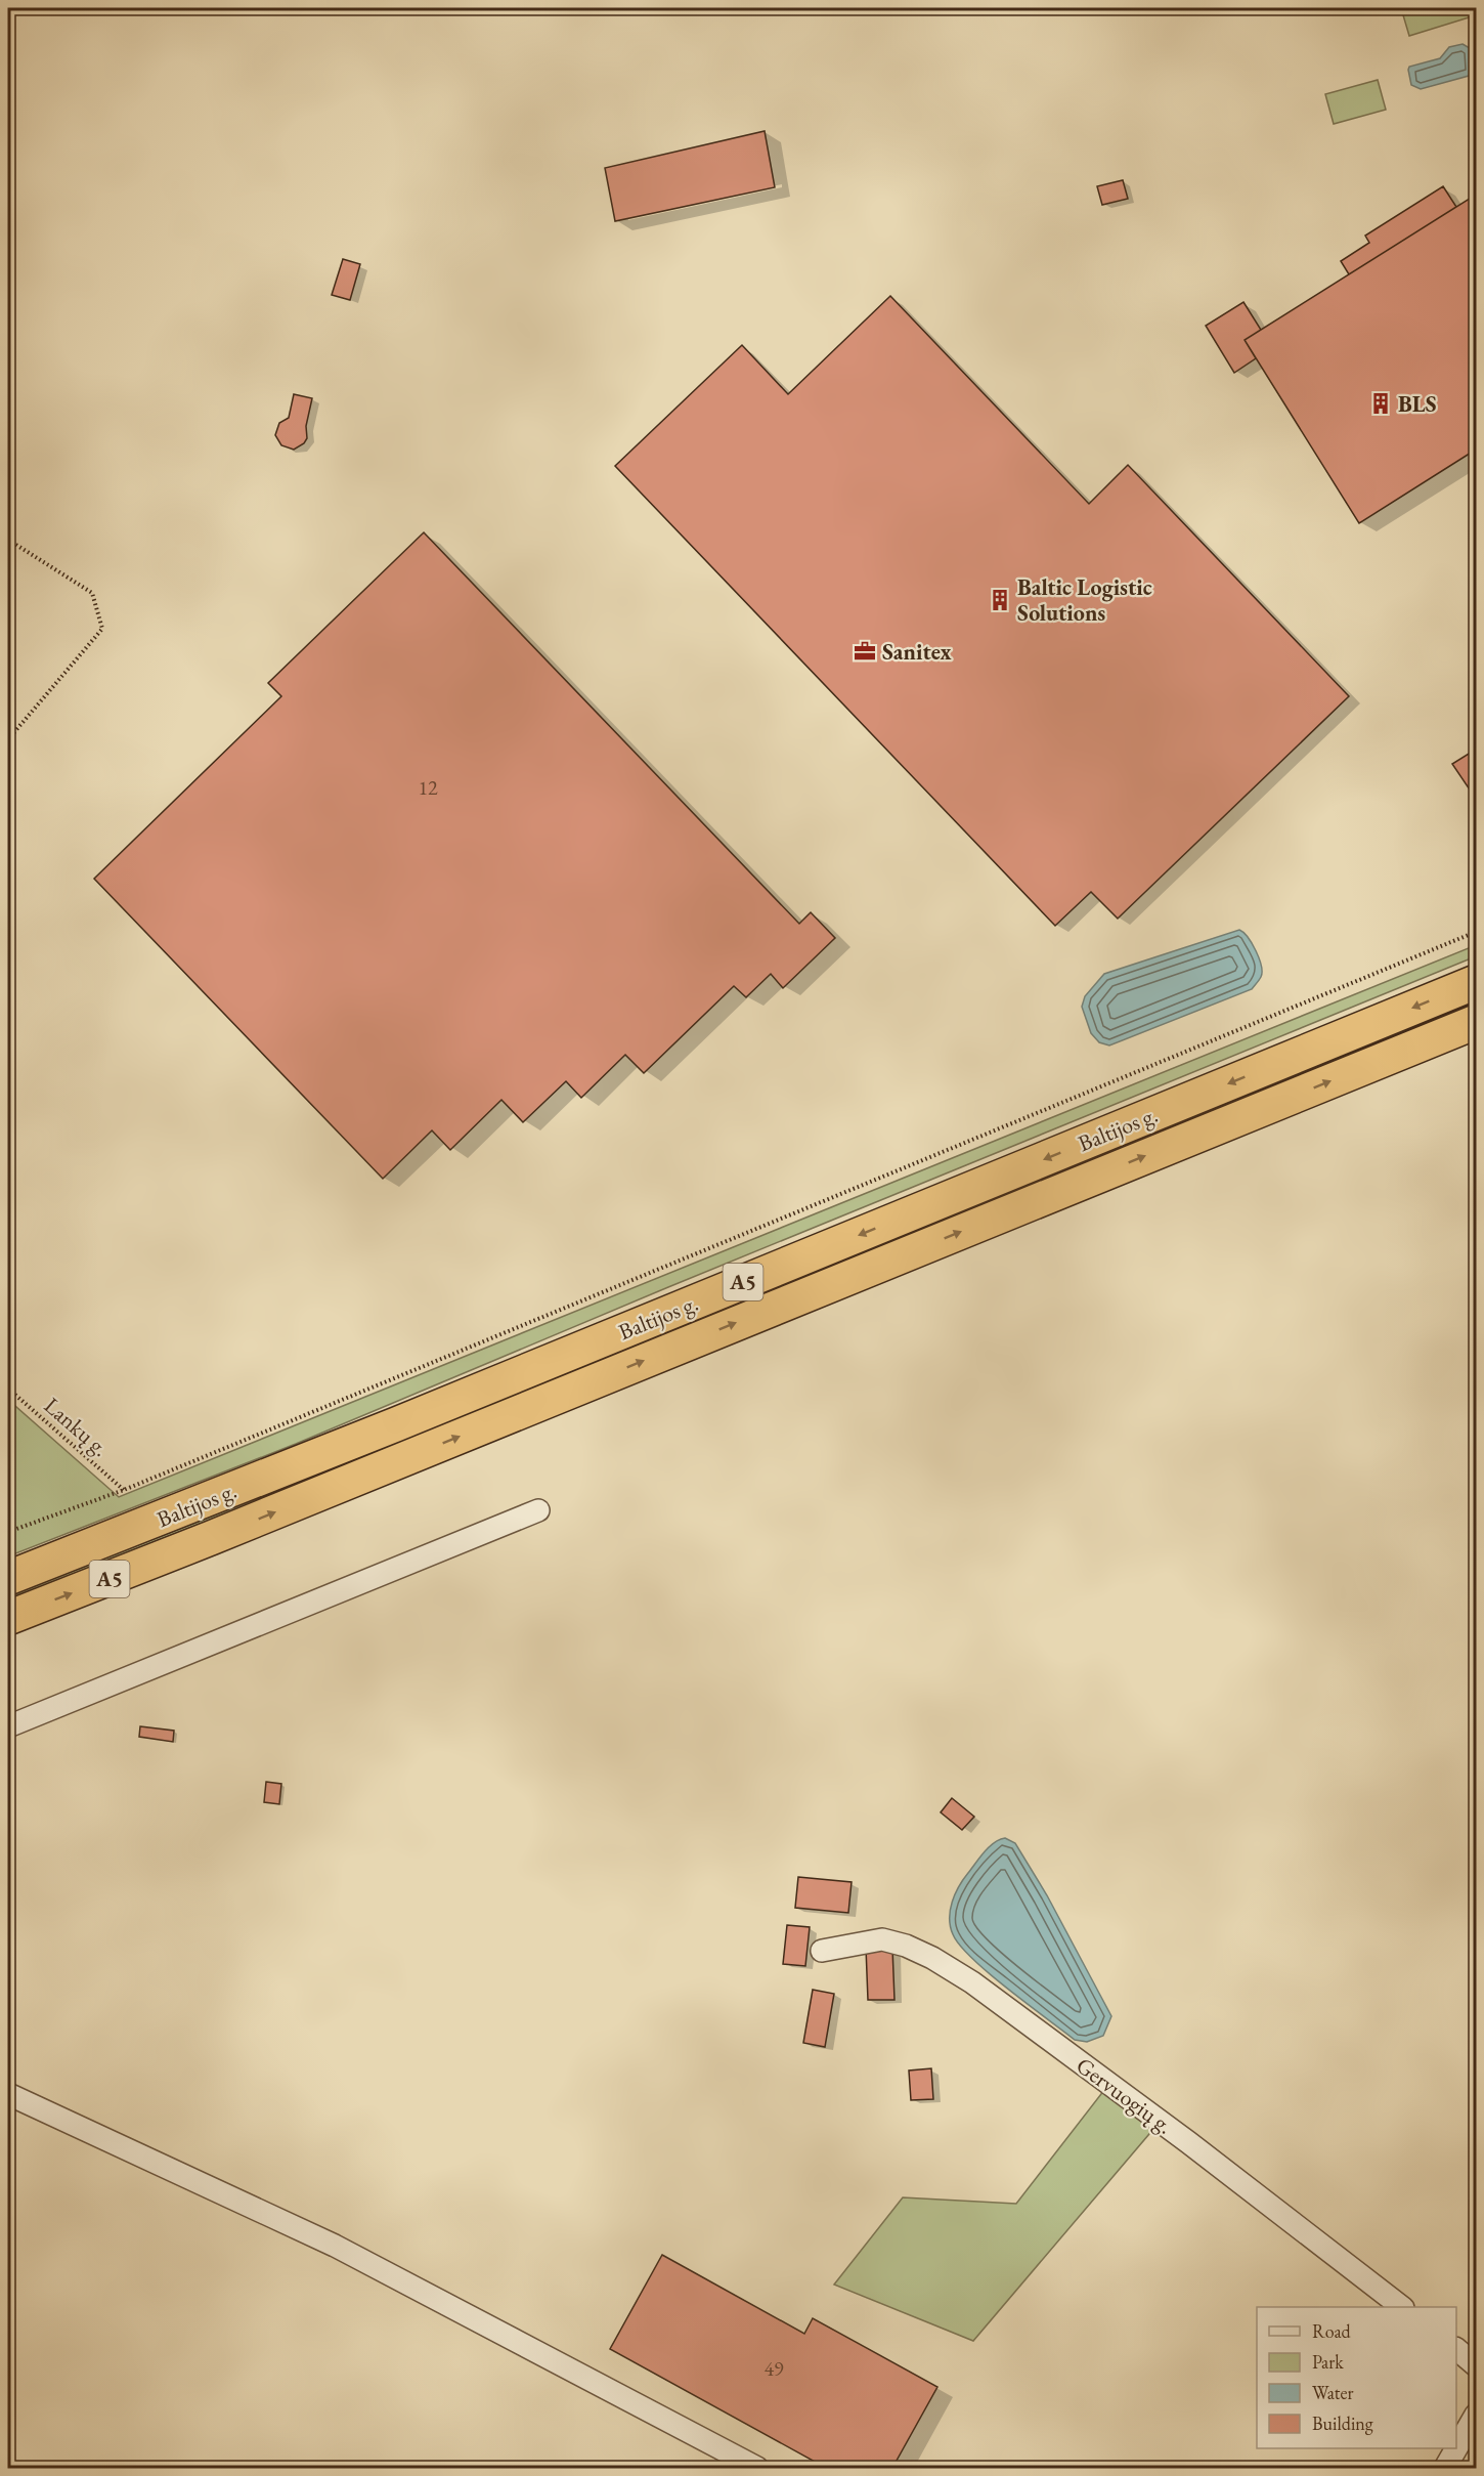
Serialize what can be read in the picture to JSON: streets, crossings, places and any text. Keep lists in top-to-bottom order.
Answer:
{
  "streets": {
    "highway": ["Baltijos g.", "A5"],
    "street": ["Gervuogių g."],
    "path": ["Lankų g."]
  },
  "places": {
    "building": ["BLS", "Baltic Logistic Solutions"],
    "office": ["Sanitex"]
  },
  "house_numbers": ["12", "49"],
  "legend": [
    "Road",
    "Park",
    "Water",
    "Building"
  ]
}
